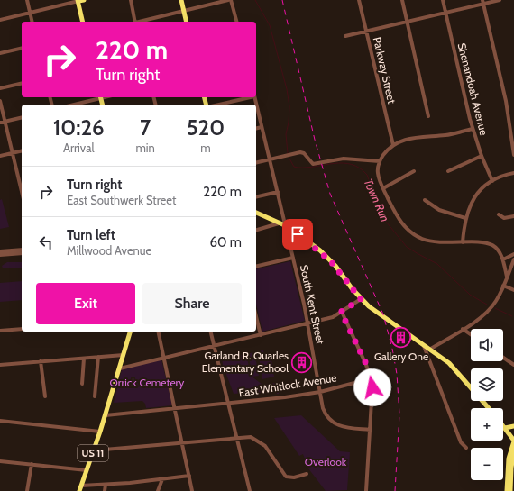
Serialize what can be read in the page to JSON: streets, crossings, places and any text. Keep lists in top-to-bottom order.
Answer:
{
  "streets": {
    "main road": ["US 11"],
    "street": [
      "Parkway Street",
      "Shenandoah Avenue",
      "South Kent Street",
      "East Whitlock Avenue"
    ]
  },
  "crossings": [
    ["South Kent Street", "East Whitlock Avenue"],
    ["East Whitlock Avenue", "US 11"]
  ],
  "water": ["Town Run"],
  "parks": ["Orrick Cemetery", "Overlook"],
  "places": {
    "building": ["Gallery One", "Garland R. Quarles Elementary School"]
  },
  "page": {
    "turn": ["220 m", "Turn right"],
    "eta": [
      "10:26",
      "Arrival",
      "7",
      "min",
      "520",
      "m"
    ],
    "list": [
      {
        "name": "Turn right",
        "note": "East Southwerk Street",
        "value": "220 m"
      },
      {
        "name": "Turn left",
        "note": "Millwood Avenue",
        "value": "60 m"
      }
    ],
    "buttons": ["Exit", "Share"],
    "map_buttons": ["+", "−"]
  }
}
